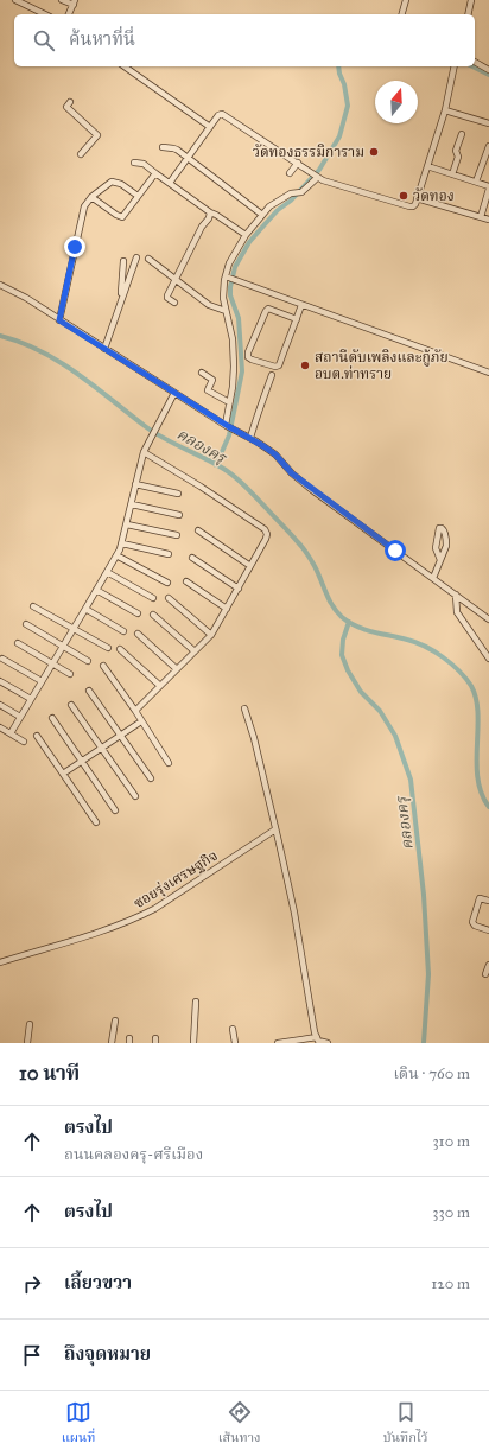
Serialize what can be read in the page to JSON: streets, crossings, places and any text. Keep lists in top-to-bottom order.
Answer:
{
  "streets": {
    "street": ["ซอยรุ่งเศรษฐกิจ"]
  },
  "water": ["คลองครุ"],
  "places": ["วัดทองธรรมิการาม", "วัดทอง", "สถานีดับเพลิงและกู้ภัย อบต.ท่าทราย"],
  "north": "top",
  "page": {
    "search": "ค้นหาที่นี่",
    "heading": ["10 นาที", "เดิน · 760 m"],
    "list": [
      ["ตรงไป", "ถนนคลองครุ-ศรีเมือง", "310 m"],
      ["ตรงไป", "330 m"],
      ["เลี้ยวขวา", "120 m"],
      "ถึงจุดหมาย"
    ],
    "nav": ["แผนที่", "เส้นทาง", "บันทึกไว้"]
  }
}
